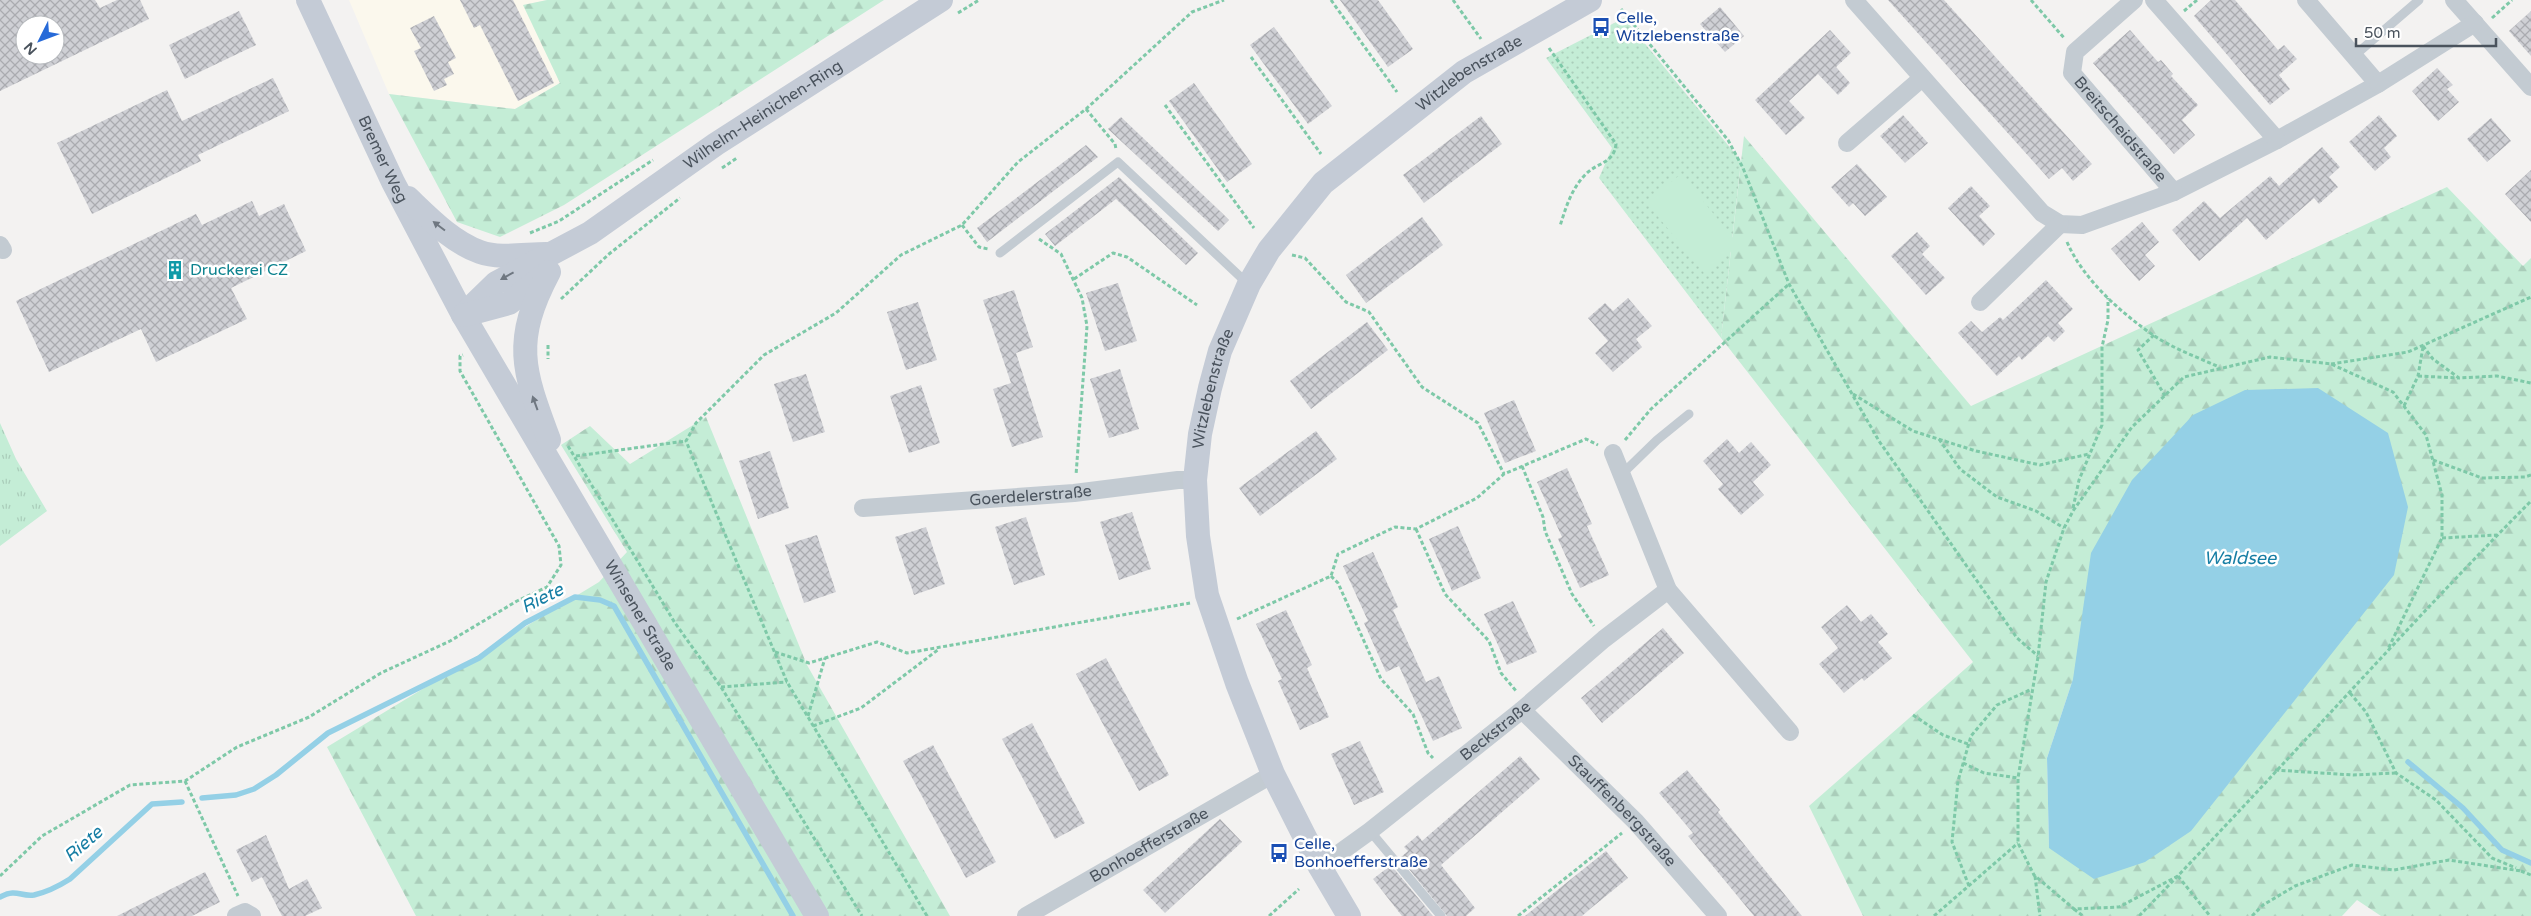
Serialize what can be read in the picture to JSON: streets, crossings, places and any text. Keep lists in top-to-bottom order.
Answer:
{
  "streets": {
    "main road": [
      "Witzlebenstraße",
      "Wilhelm-Heinichen-Ring",
      "Bremer Weg",
      "Winsener Straße"
    ],
    "street": [
      "Breitscheidstraße",
      "Goerdelerstraße",
      "Beckstraße",
      "Stauffenbergstraße",
      "Bonhoefferstraße"
    ]
  },
  "crossings": [
    ["Witzlebenstraße", "Goerdelerstraße"],
    ["Witzlebenstraße", "Beckstraße"],
    ["Witzlebenstraße", "Bonhoefferstraße"],
    ["Wilhelm-Heinichen-Ring", "Bremer Weg"],
    ["Wilhelm-Heinichen-Ring", "Winsener Straße"],
    ["Bremer Weg", "Winsener Straße"],
    ["Beckstraße", "Stauffenbergstraße"]
  ],
  "water": ["Waldsee", "Riete"],
  "places": {
    "bus stop": ["Celle, Witzlebenstraße", "Celle, Bonhoefferstraße"],
    "building": ["Druckerei CZ"]
  },
  "scale_bar": "50 m",
  "north": "bottom left"
}
